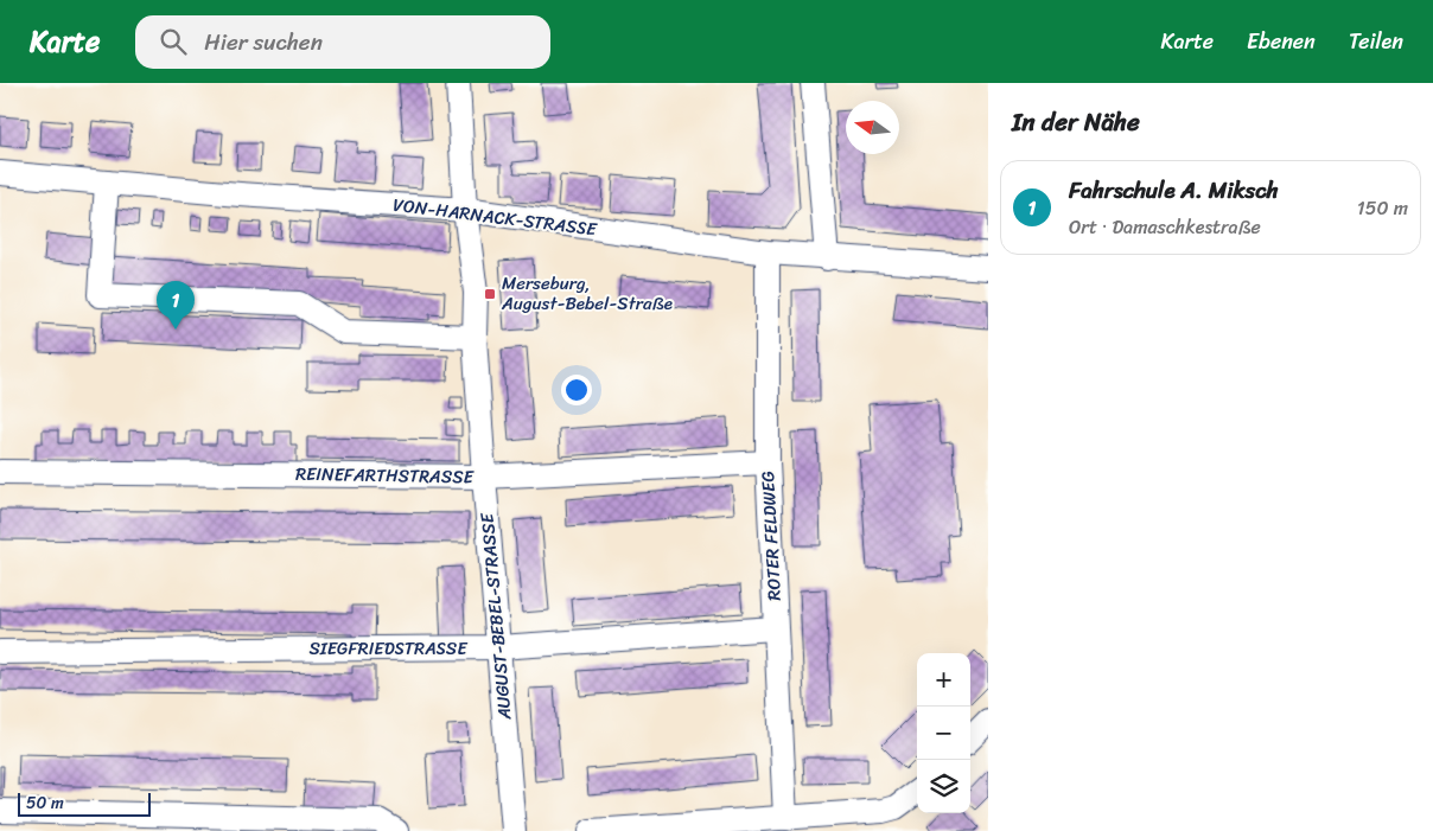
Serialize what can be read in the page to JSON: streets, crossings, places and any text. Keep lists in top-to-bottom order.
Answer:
{
  "streets": {
    "street": [
      "VON-HARNACK-STRASSE",
      "REINEFARTHSTRASSE",
      "ROTER FELDWEG",
      "AUGUST-BEBEL-STRASSE",
      "SIEGFRIEDSTRASSE"
    ]
  },
  "crossings": [
    ["VON-HARNACK-STRASSE", "ROTER FELDWEG"],
    ["VON-HARNACK-STRASSE", "AUGUST-BEBEL-STRASSE"],
    ["REINEFARTHSTRASSE", "ROTER FELDWEG"],
    ["REINEFARTHSTRASSE", "AUGUST-BEBEL-STRASSE"],
    ["ROTER FELDWEG", "SIEGFRIEDSTRASSE"],
    ["AUGUST-BEBEL-STRASSE", "SIEGFRIEDSTRASSE"]
  ],
  "places": {
    "transit": ["Merseburg, August-Bebel-Straße"]
  },
  "scale_bar": "50 m",
  "north": "left",
  "page": {
    "header": "Karte",
    "search": "Hier suchen",
    "nav": ["Karte", "Ebenen", "Teilen"],
    "heading": "In der Nähe",
    "list": [
      {
        "mark": "1",
        "name": "Fahrschule A. Miksch",
        "note": "Ort · Damaschkestraße",
        "value": "150 m"
      }
    ],
    "pins": "1",
    "map_buttons": ["+", "−"],
    "scale": "50 m"
  }
}
